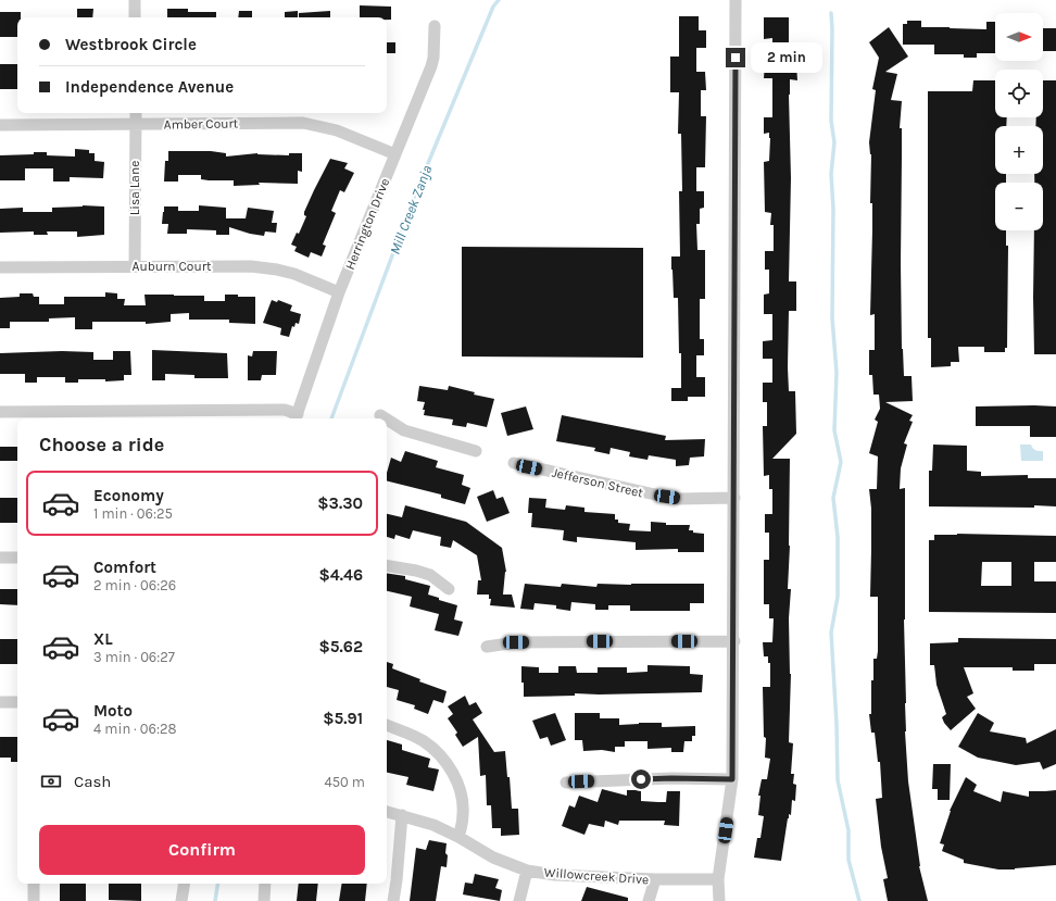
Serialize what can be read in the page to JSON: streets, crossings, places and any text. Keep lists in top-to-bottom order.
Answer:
{
  "streets": {
    "street": [
      "Amber Court",
      "Lisa Lane",
      "Herrington Drive",
      "Auburn Court",
      "Jefferson Street",
      "Willowcreek Drive"
    ]
  },
  "crossings": [
    ["Amber Court", "Lisa Lane"],
    ["Amber Court", "Herrington Drive"],
    ["Lisa Lane", "Auburn Court"],
    ["Herrington Drive", "Auburn Court"]
  ],
  "water": ["Mill Creek Zanja"],
  "north": "right",
  "page": {
    "map_buttons": ["+", "−"],
    "banner": ["Westbrook Circle", "Independence Avenue"],
    "bubble": "2 min",
    "heading": "Choose a ride",
    "list": [
      {
        "name": "Economy",
        "note": "1 min · 06:25",
        "value": "$3.30"
      },
      {
        "name": "Comfort",
        "note": "2 min · 06:26",
        "value": "$4.46"
      },
      {
        "name": "XL",
        "note": "3 min · 06:27",
        "value": "$5.62"
      },
      {
        "name": "Moto",
        "note": "4 min · 06:28",
        "value": "$5.91"
      }
    ],
    "pay": ["Cash", "450 m"],
    "buttons": "Confirm"
  }
}
